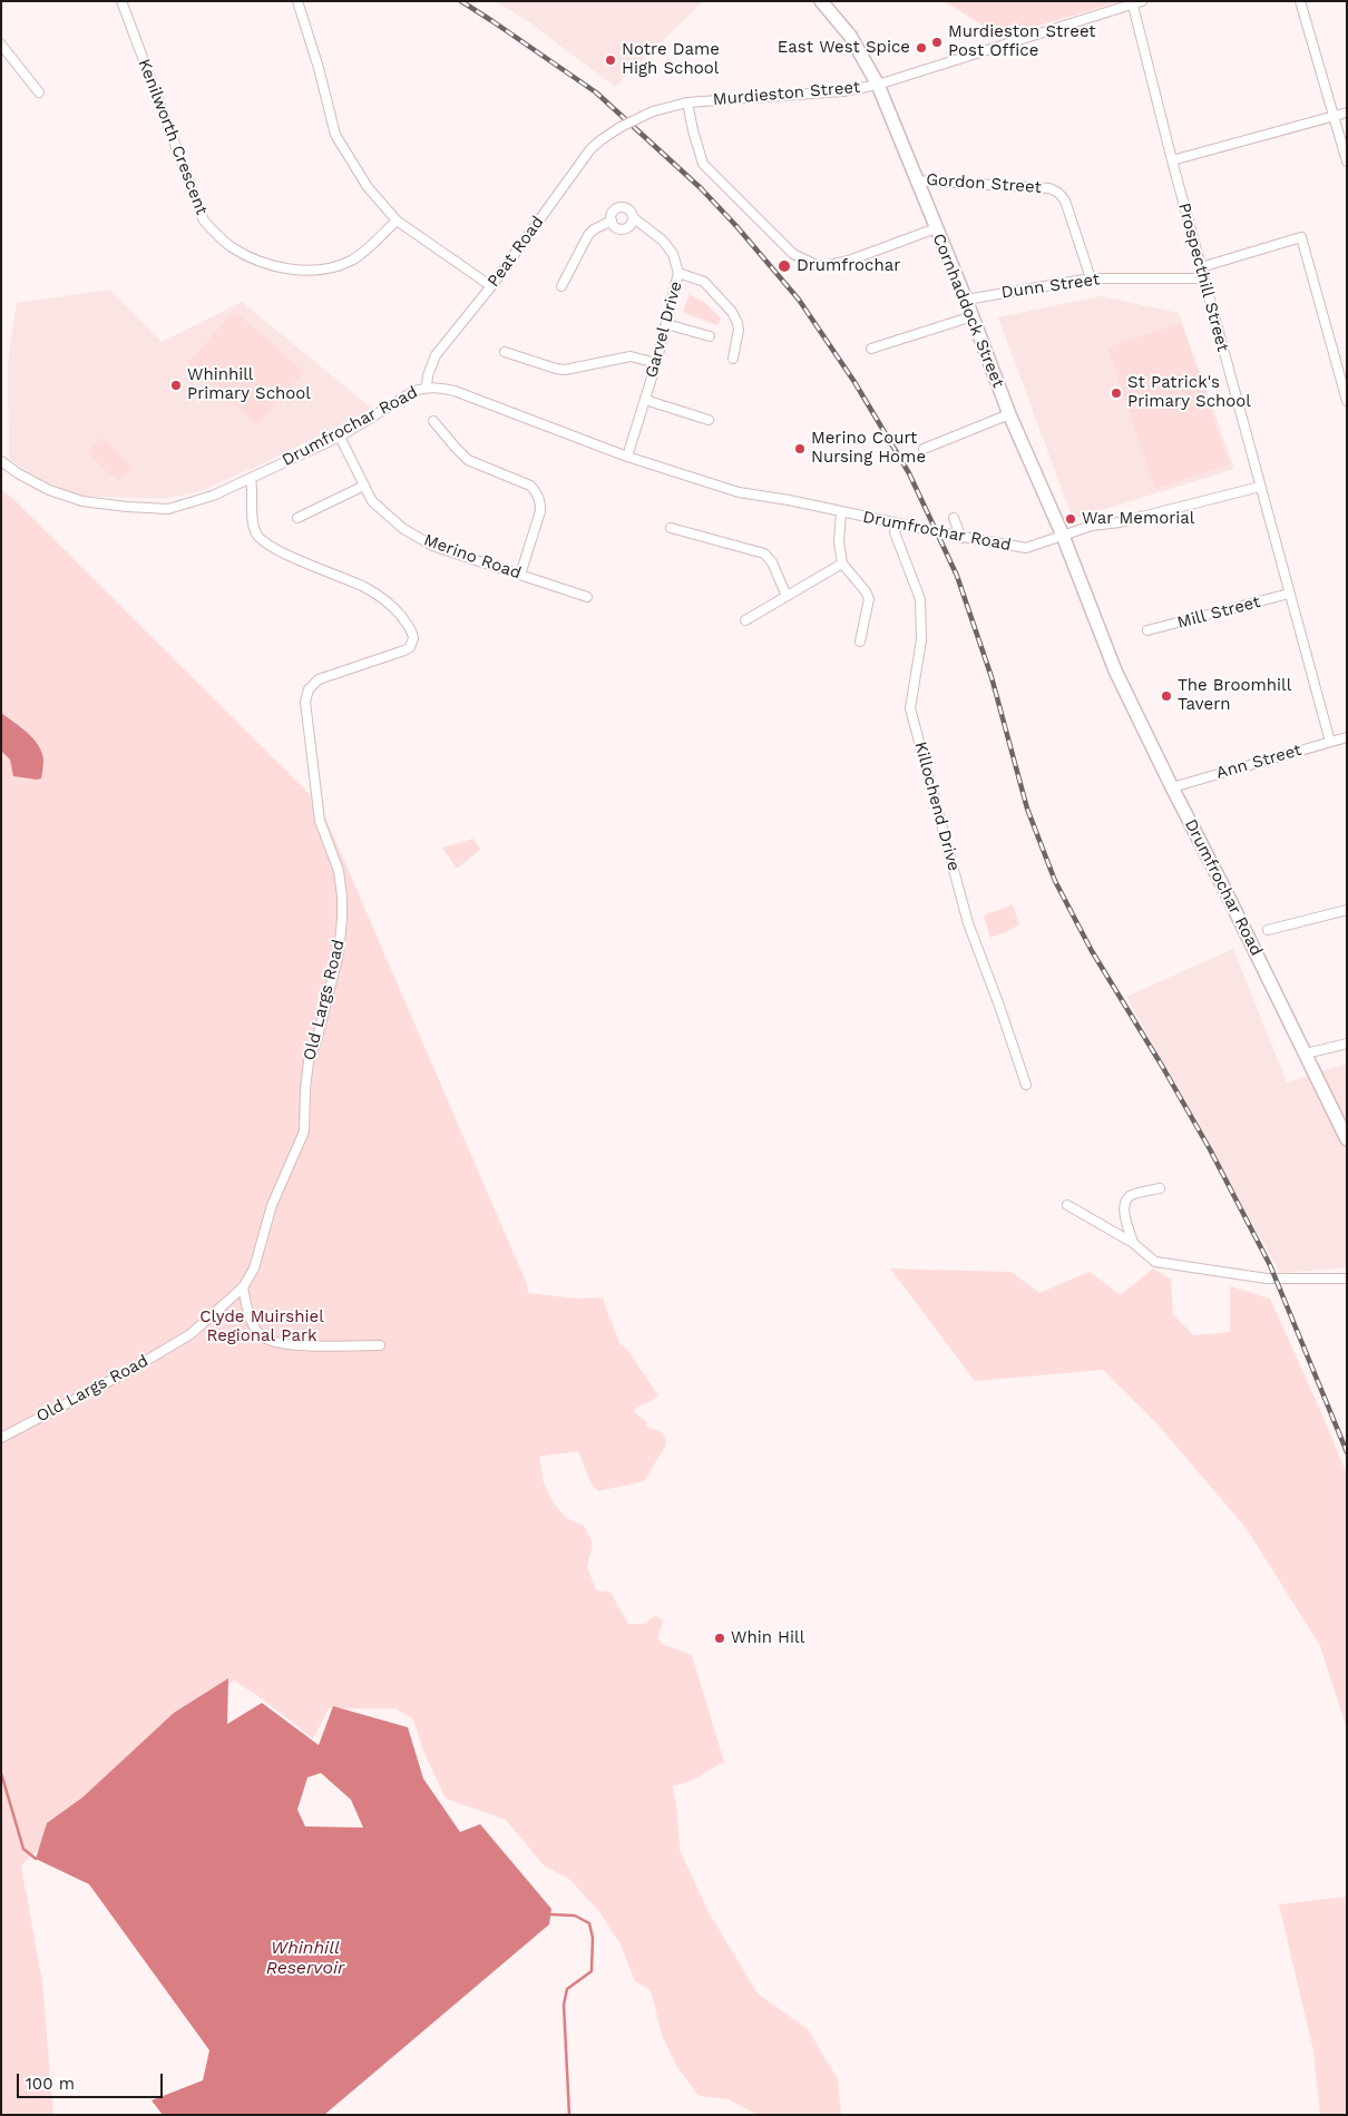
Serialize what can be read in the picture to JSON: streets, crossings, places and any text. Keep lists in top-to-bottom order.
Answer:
{
  "streets": {
    "main road": ["Cornhaddock Street", "Drumfrochar Road"],
    "street": [
      "Murdieston Street",
      "Kenilworth Crescent",
      "Gordon Street",
      "Peat Road",
      "Prospecthill Street",
      "Dunn Street",
      "Garvel Drive",
      "Merino Road",
      "Mill Street",
      "Ann Street",
      "Killochend Drive",
      "Old Largs Road"
    ]
  },
  "crossings": [
    ["Murdieston Street", "Peat Road"],
    ["Murdieston Street", "Prospecthill Street"],
    ["Murdieston Street", "Cornhaddock Street"],
    ["Gordon Street", "Dunn Street"],
    ["Gordon Street", "Cornhaddock Street"],
    ["Peat Road", "Drumfrochar Road"],
    ["Prospecthill Street", "Dunn Street"],
    ["Prospecthill Street", "Mill Street"],
    ["Prospecthill Street", "Ann Street"],
    ["Dunn Street", "Cornhaddock Street"],
    ["Cornhaddock Street", "Drumfrochar Road"],
    ["Garvel Drive", "Drumfrochar Road"],
    ["Drumfrochar Road", "Merino Road"],
    ["Drumfrochar Road", "Ann Street"],
    ["Drumfrochar Road", "Killochend Drive"],
    ["Drumfrochar Road", "Old Largs Road"]
  ],
  "water": ["Whinhill Reservoir"],
  "parks": ["Clyde Muirshiel Regional Park"],
  "places": [
    "Murdieston Street Post Office",
    "East West Spice",
    "Notre Dame High School",
    "Drumfrochar",
    "Whinhill Primary School",
    "St Patrick's Primary School",
    "Merino Court Nursing Home",
    "War Memorial",
    "The Broomhill Tavern",
    "Whin Hill"
  ],
  "scale_bar": "100 m"
}
